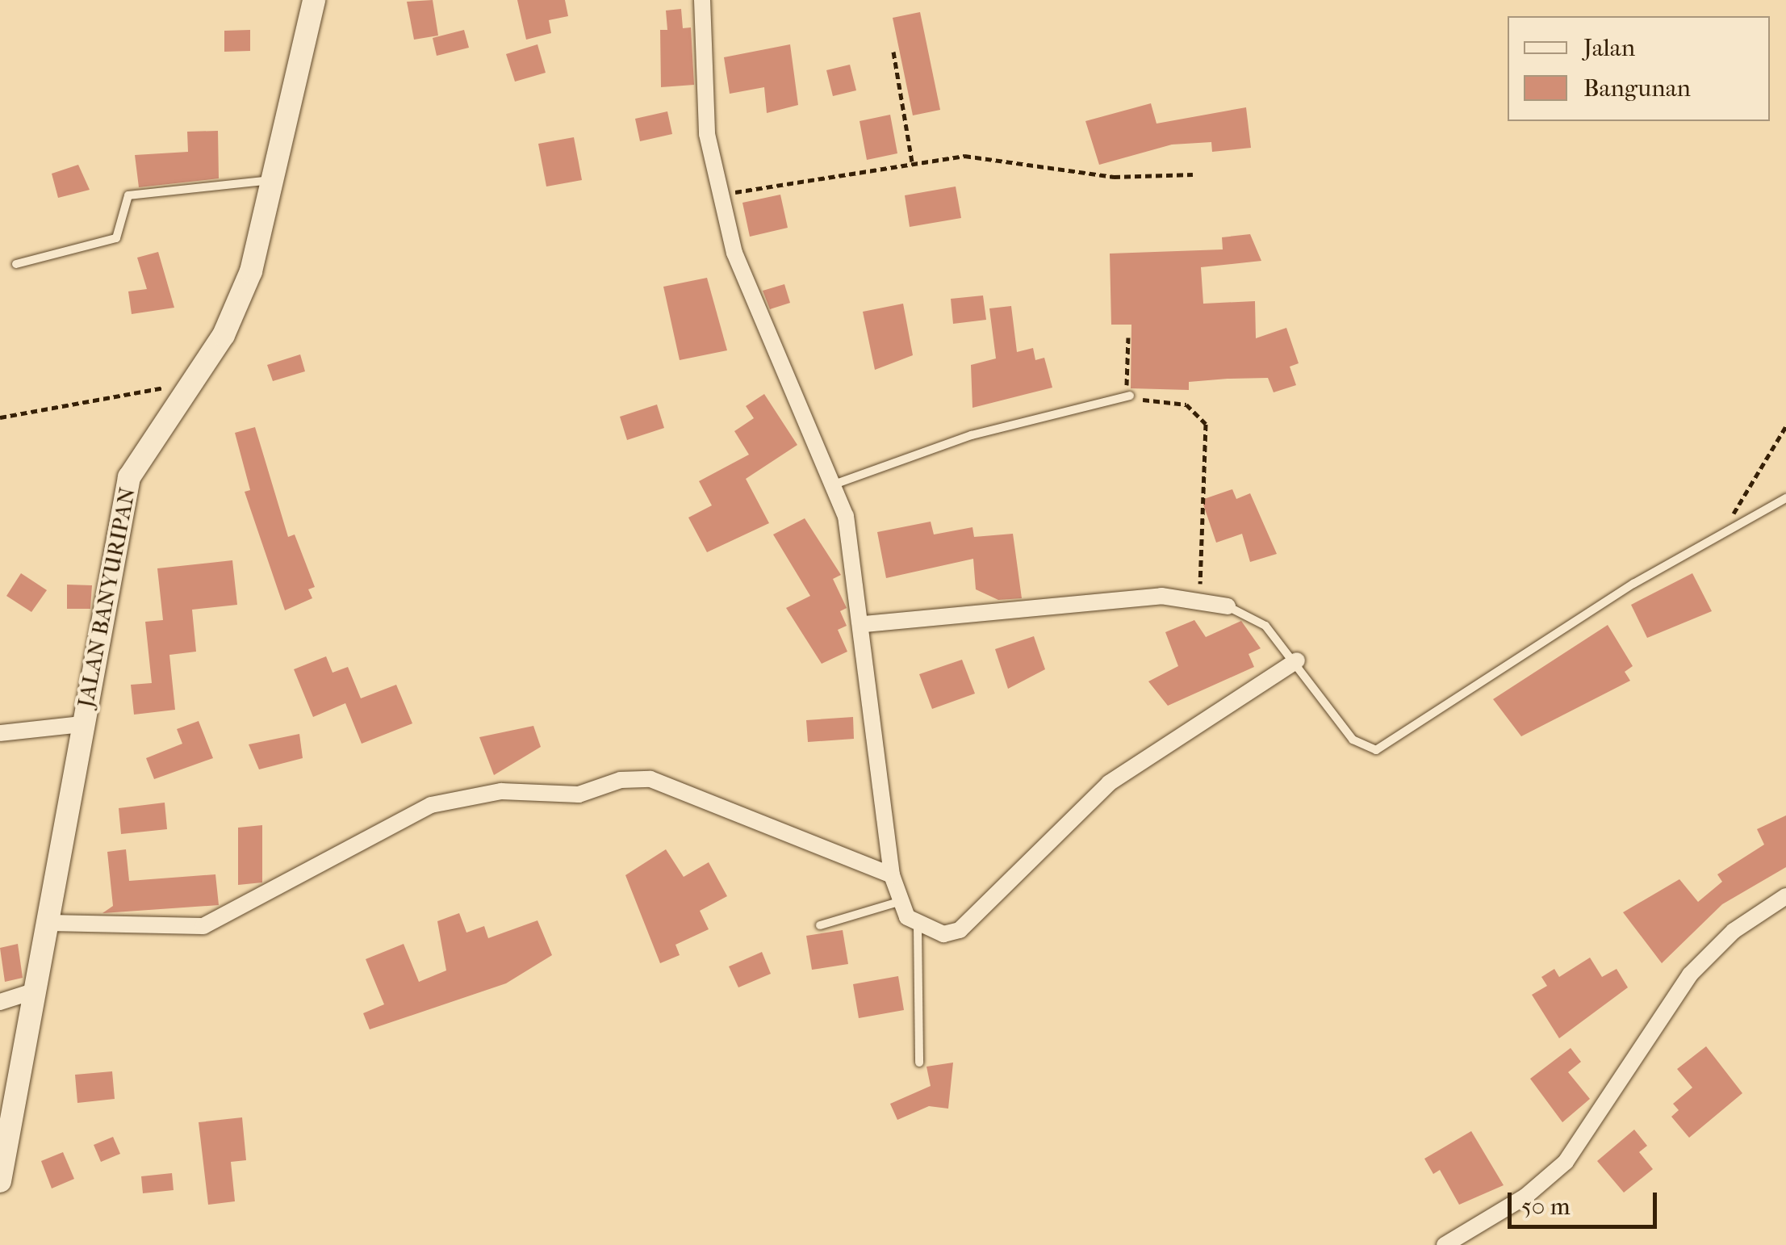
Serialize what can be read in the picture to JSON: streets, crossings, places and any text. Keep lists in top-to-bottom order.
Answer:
{
  "streets": {
    "street": ["JALAN BANYURIPAN"]
  },
  "legend": ["Jalan", "Bangunan"],
  "scale_bar": "50 m"
}
